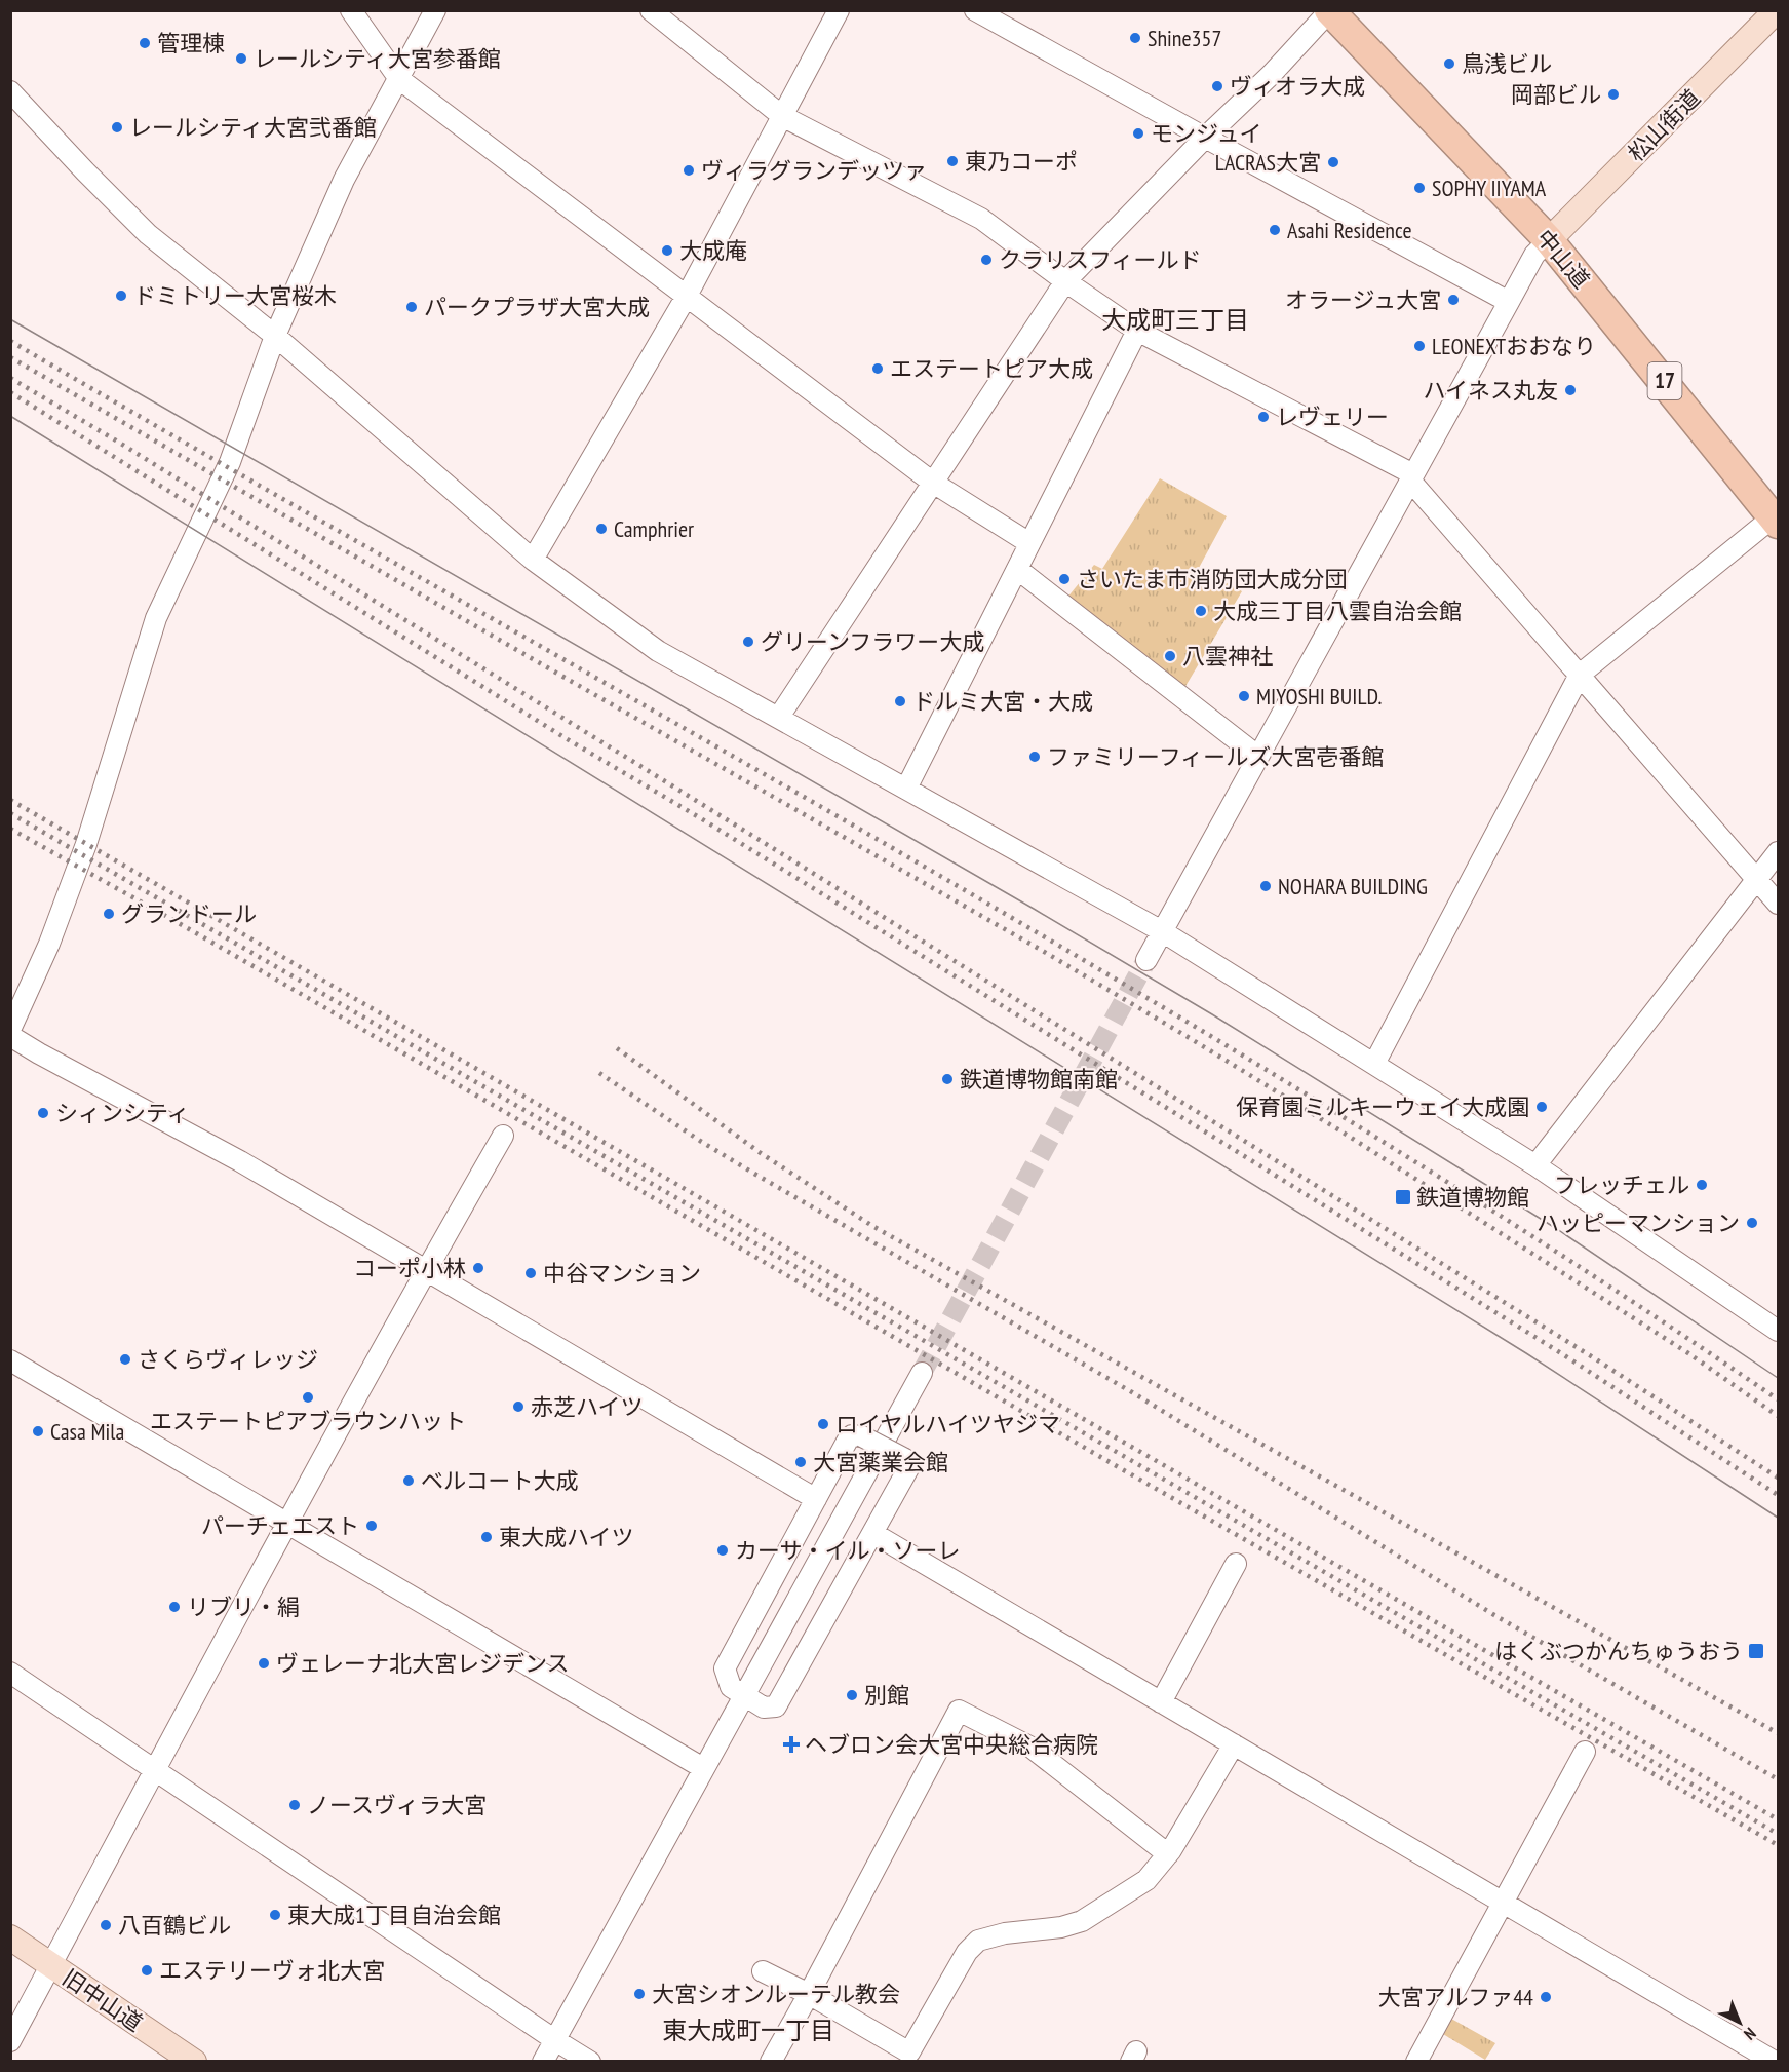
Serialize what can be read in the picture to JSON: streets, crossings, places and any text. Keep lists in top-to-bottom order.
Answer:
{
  "streets": {
    "highway": ["中山道", "17"],
    "main road": ["松山街道", "旧中山道"]
  },
  "crossings": [
    ["松山街道", "中山道"]
  ],
  "districts": ["大成町三丁目", "東大成町一丁目"],
  "places": {
    "other": [
      "Shine357",
      "管理棟",
      "レールシティ大宮参番館",
      "鳥浅ビル",
      "ヴィオラ大成",
      "岡部ビル",
      "レールシティ大宮弐番館",
      "モンジュイ",
      "東乃コーポ",
      "LACRAS大宮",
      "ヴィラグランデッツァ",
      "SOPHY IIYAMA",
      "Asahi Residence",
      "大成庵",
      "クラリスフィールド",
      "ドミトリー大宮桜木",
      "オラージュ大宮",
      "パークプラザ大宮大成",
      "LEONEXTおおなり",
      "エステートピア大成",
      "ハイネス丸友",
      "レヴェリー",
      "Camphrier",
      "さいたま市消防団大成分団",
      "大成三丁目八雲自治会館",
      "グリーンフラワー大成",
      "八雲神社",
      "MIYOSHI BUILD.",
      "ドルミ大宮・大成",
      "ファミリーフィールズ大宮壱番館",
      "NOHARA BUILDING",
      "グランドール",
      "鉄道博物館南館",
      "保育園ミルキーウェイ大成園",
      "シィンシティ",
      "フレッチェル",
      "ハッピーマンション",
      "コーポ小林",
      "中谷マンション",
      "さくらヴィレッジ",
      "エステートピアブラウンハット",
      "赤芝ハイツ",
      "ロイヤルハイツヤジマ",
      "Casa Mila",
      "大宮薬業会館",
      "ベルコート大成",
      "パーチェエスト",
      "東大成ハイツ",
      "カーサ・イル・ソーレ",
      "リブリ・絹",
      "ヴェレーナ北大宮レジデンス",
      "別館",
      "ノースヴィラ大宮",
      "東大成1丁目自治会館",
      "八百鶴ビル",
      "エステリーヴォ北大宮",
      "大宮シオンルーテル教会",
      "大宮アルファ44"
    ],
    "transit": ["鉄道博物館", "はくぶつかんちゅうおう"],
    "health": ["ヘブロン会大宮中央総合病院"]
  },
  "north": "bottom right"
}
